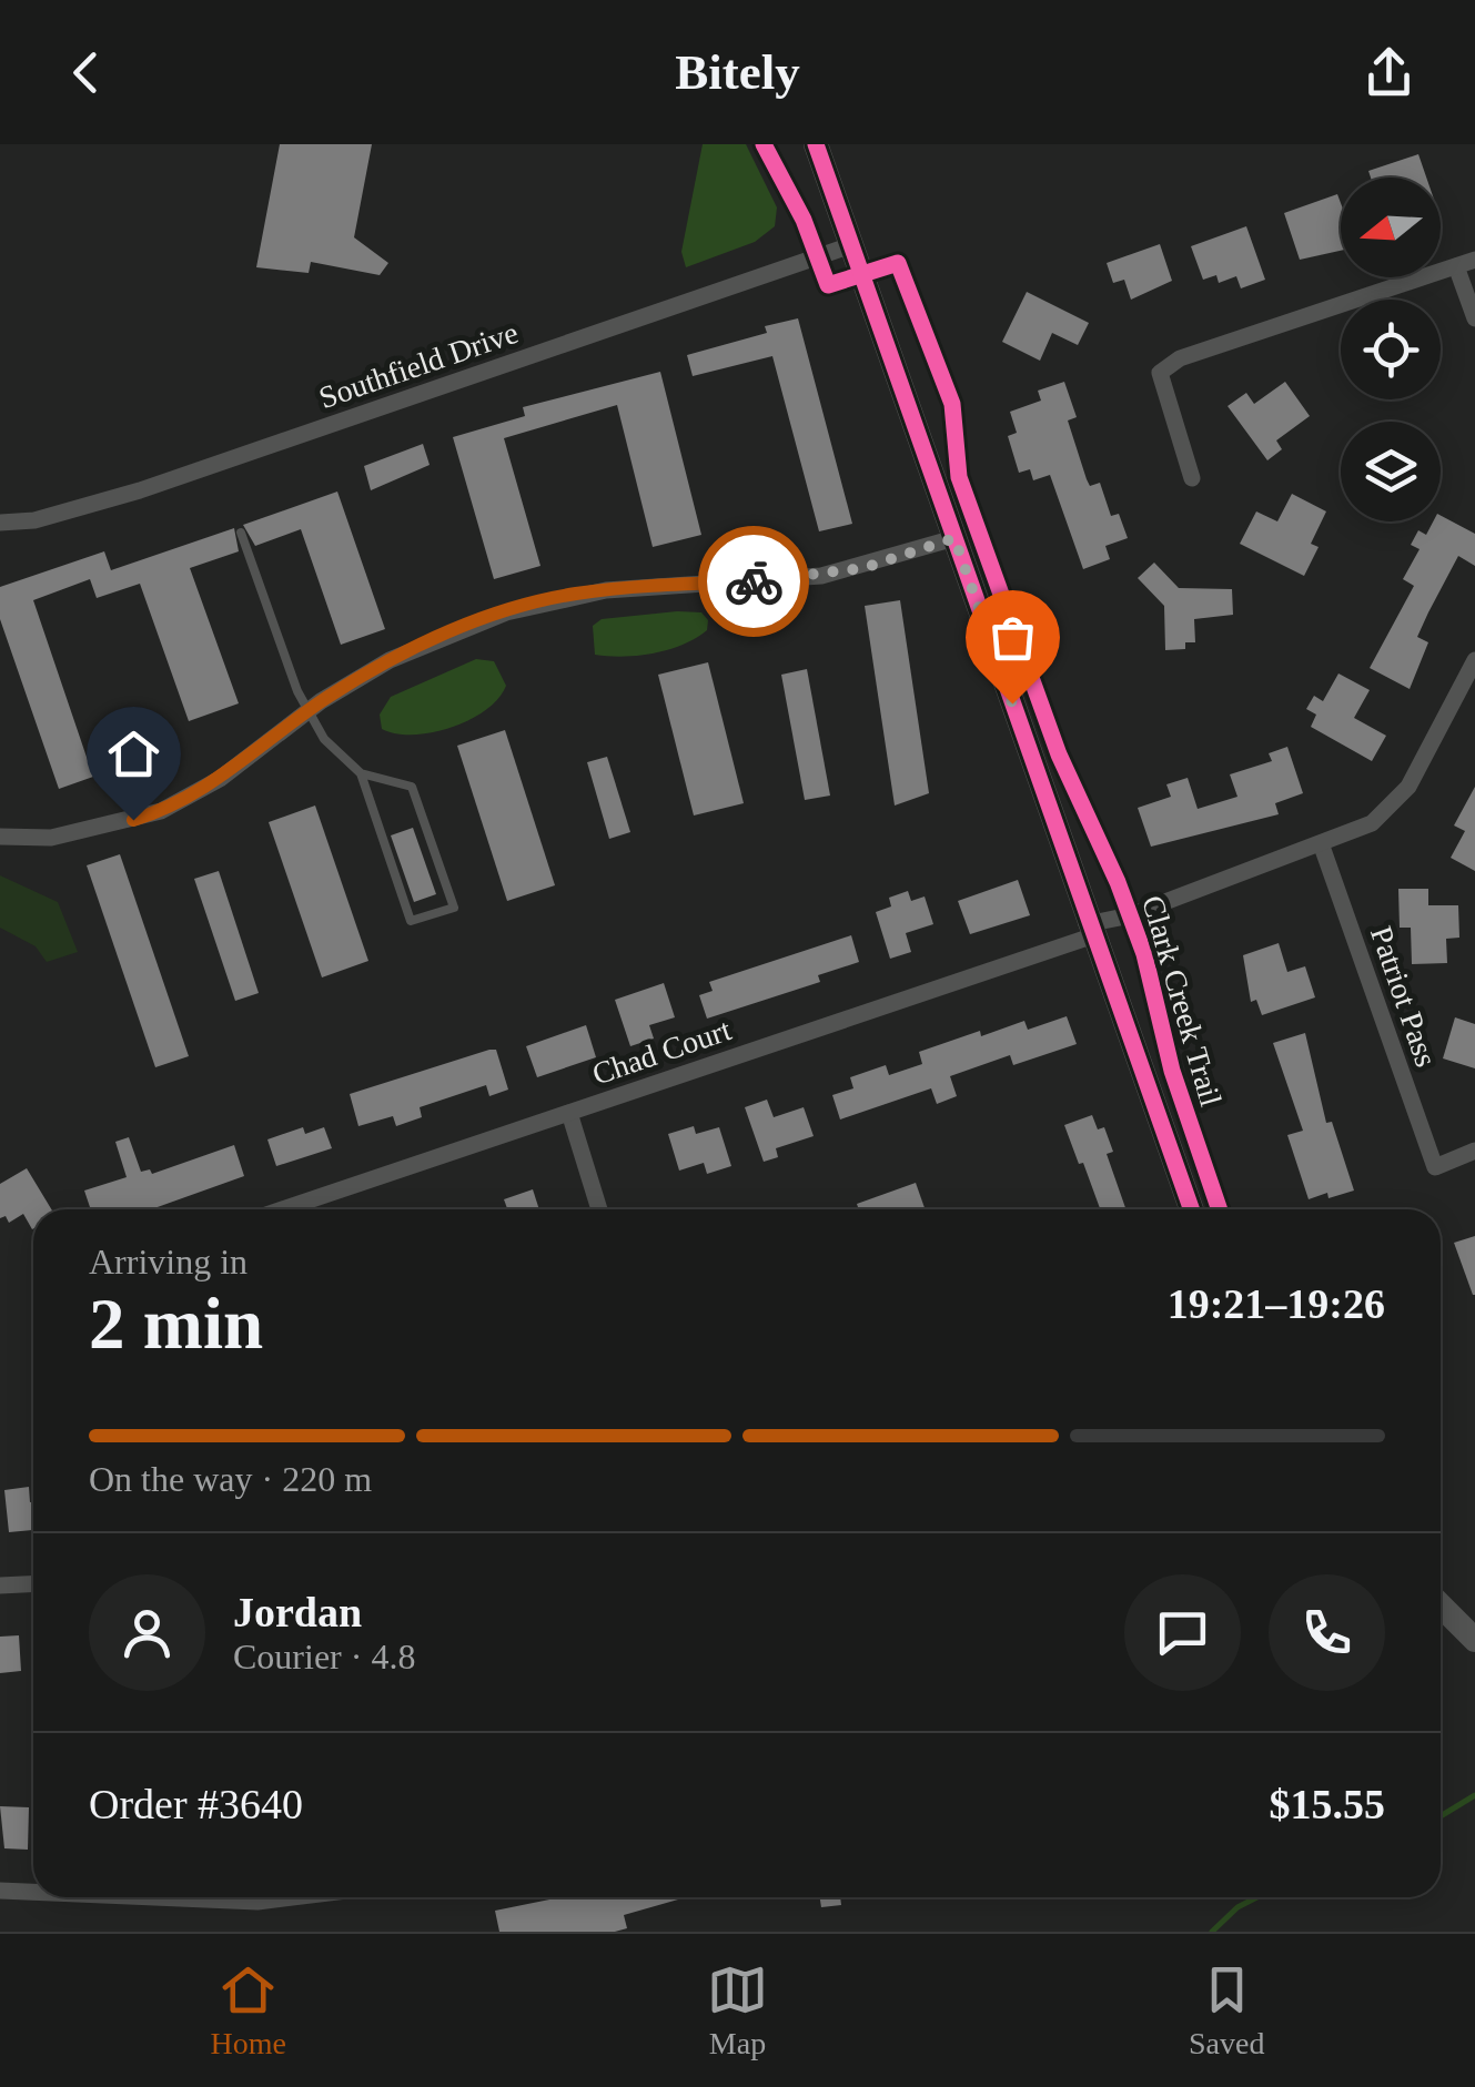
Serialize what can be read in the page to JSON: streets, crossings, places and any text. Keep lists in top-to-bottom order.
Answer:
{
  "streets": {
    "street": ["Southfield Drive", "Patriot Pass", "Chad Court"],
    "cycle path": ["Clark Creek Trail"]
  },
  "crossings": [
    ["Patriot Pass", "Chad Court"]
  ],
  "north": "left",
  "page": {
    "header": "Bitely",
    "heading": ["2 min", "Arriving in", "19:21–19:26"],
    "panel": [
      "Jordan",
      "Courier · 4.8",
      "Order #3640",
      "$15.55"
    ],
    "bar": "On the way · 220 m",
    "tabs": ["Home", "Map", "Saved"]
  }
}
